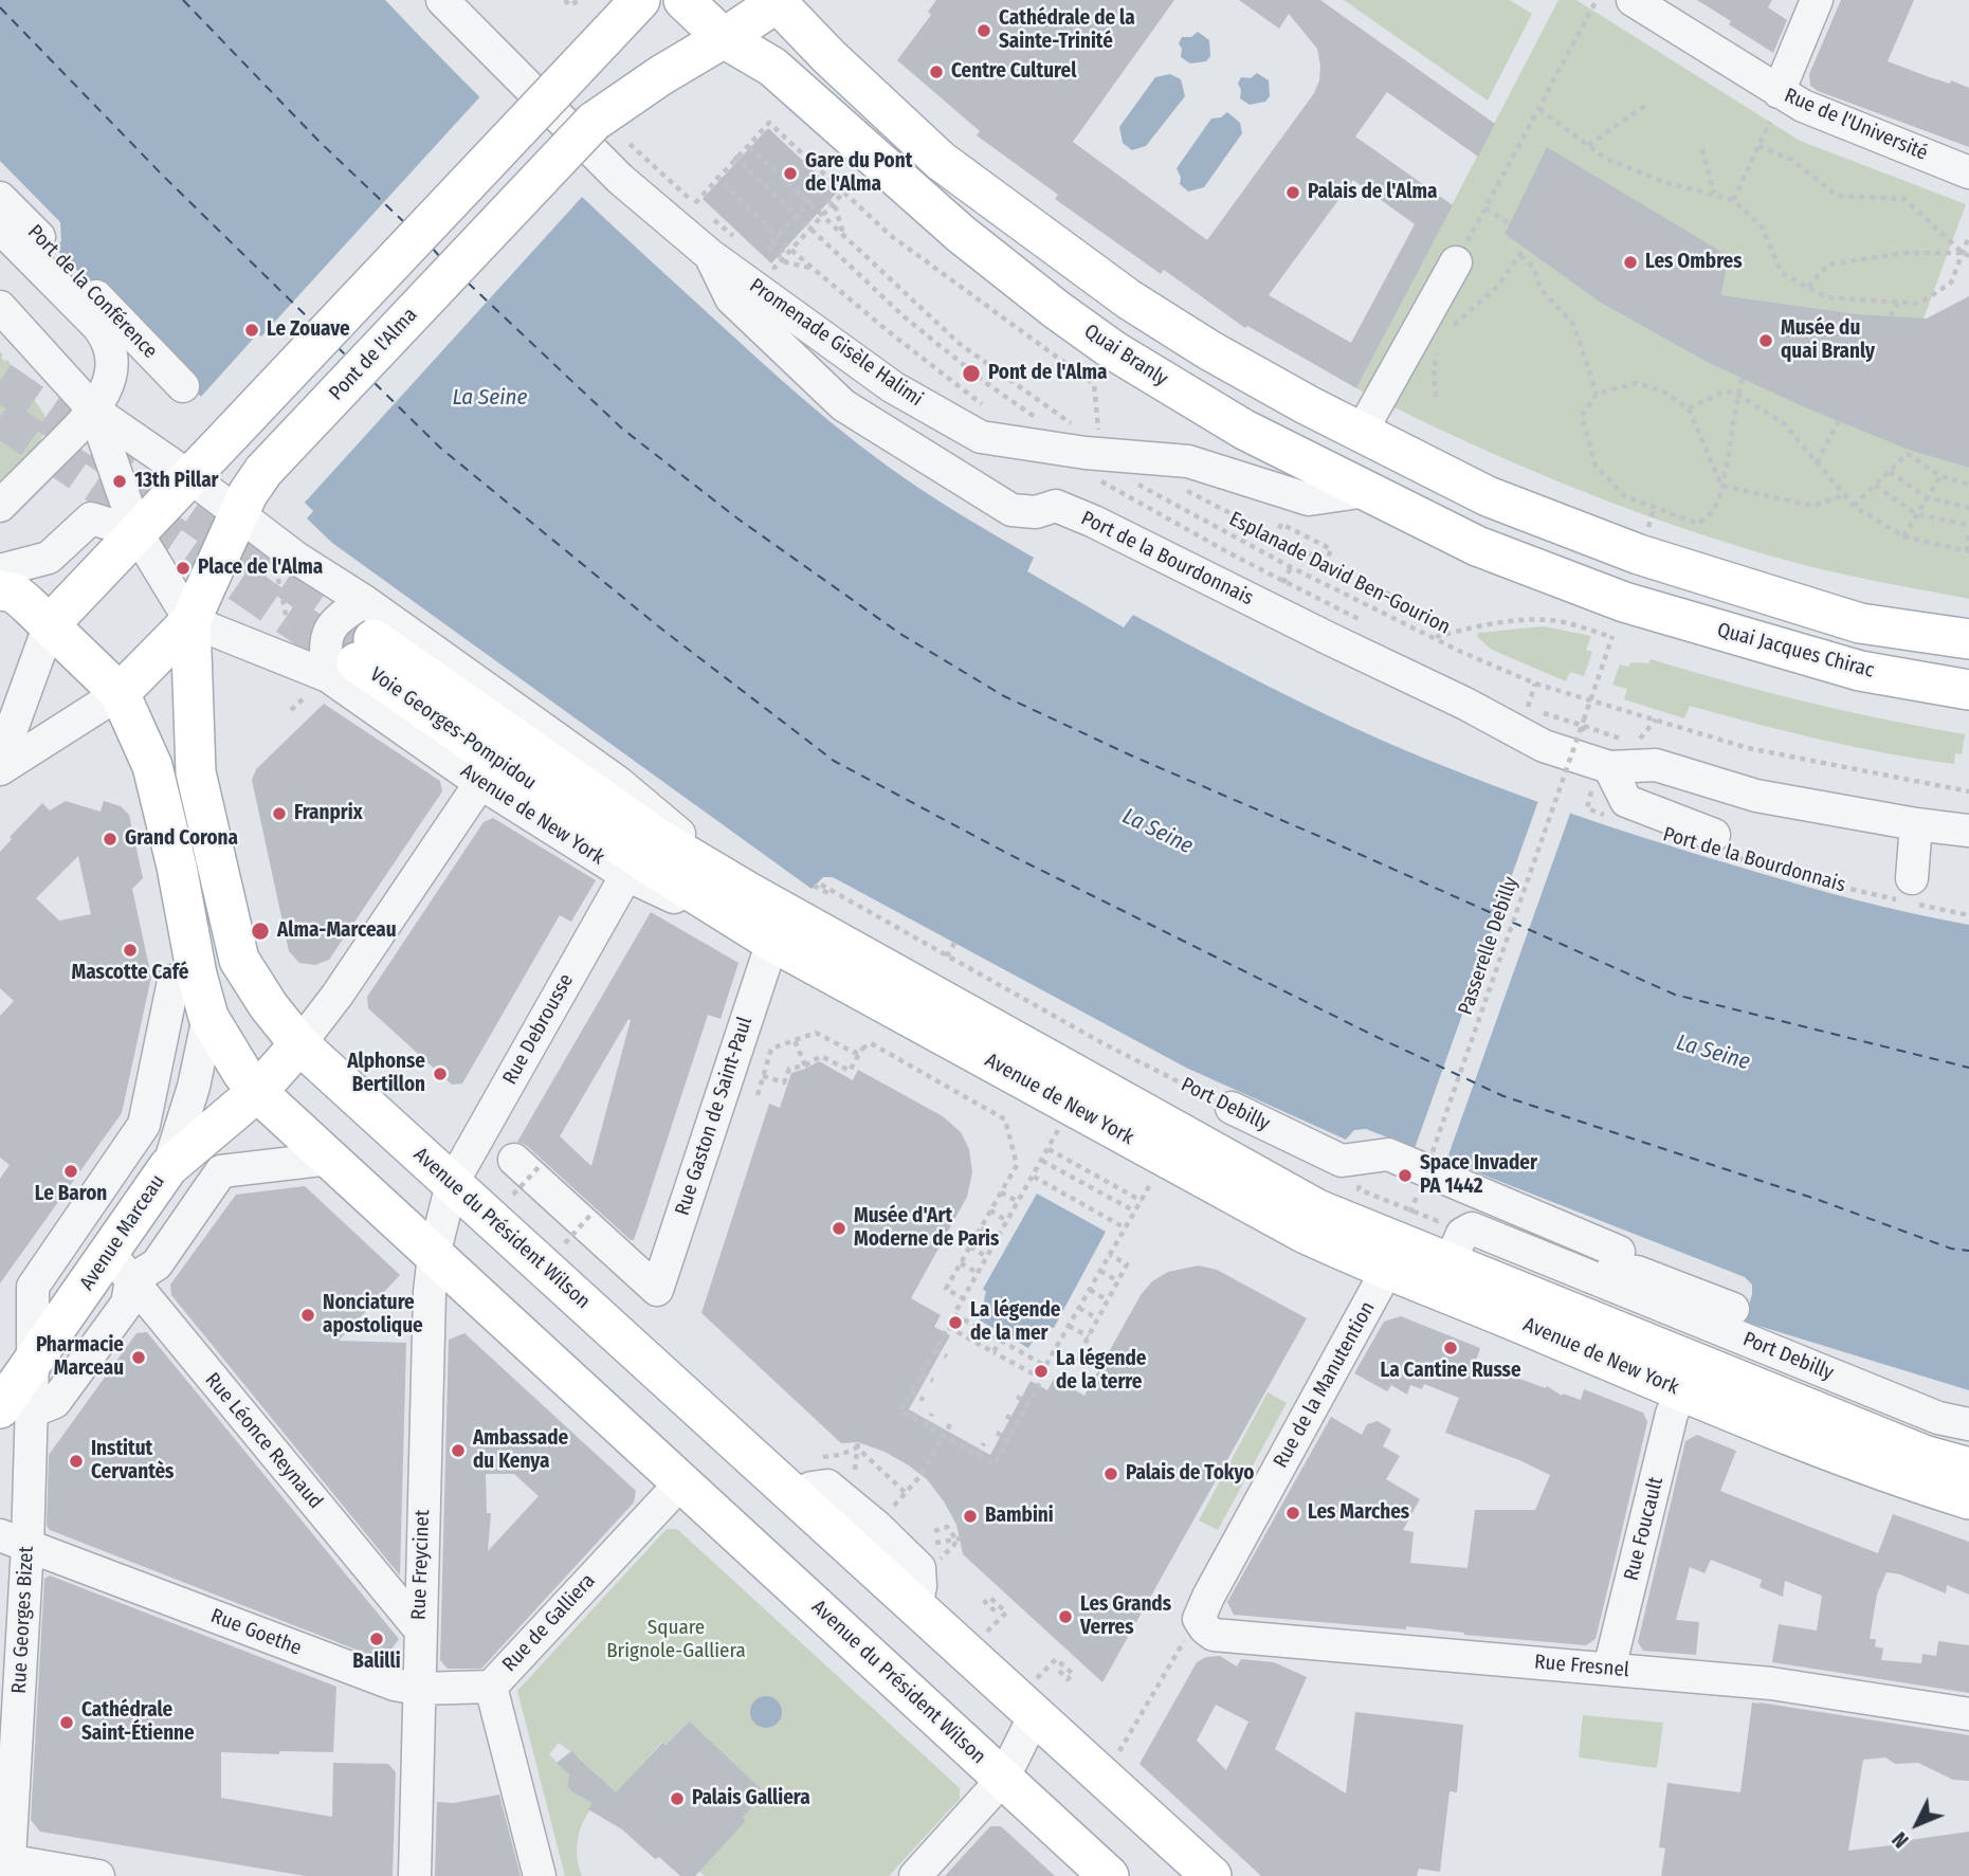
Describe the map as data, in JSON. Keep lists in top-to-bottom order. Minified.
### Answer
{"streets":{"main road":["Pont de l'Alma","Quai Branly","Quai Jacques Chirac","Voie Georges-Pompidou","Avenue de New York","Avenue du Président Wilson","Avenue Marceau"],"street":["Rue de l'Université","Port de la Conférence","Promenade Gisèle Halimi","Port de la Bourdonnais","Rue Debrousse","Port Debilly","Rue Gaston de Saint-Paul","Rue de la Manutention","Rue Léonce Reynaud","Rue Foucault","Rue Freycinet","Rue Georges Bizet","Rue de Galliera","Rue Goethe","Rue Fresnel"],"path":["Esplanade David Ben-Gourion","Passerelle Debilly"]},"crossings":[["Promenade Gisèle Halimi","Quai Branly"],["Promenade Gisèle Halimi","Port de la Bourdonnais"],["Pont de l'Alma","Quai Branly"],["Pont de l'Alma","Avenue de New York"],["Quai Branly","Quai Jacques Chirac"],["Esplanade David Ben-Gourion","Passerelle Debilly"],["Voie Georges-Pompidou","Avenue de New York"],["Voie Georges-Pompidou","Rue Gaston de Saint-Paul"],["Avenue de New York","Rue Debrousse"],["Avenue de New York","Port Debilly"],["Avenue de New York","Rue Gaston de Saint-Paul"],["Avenue de New York","Avenue du Président Wilson"],["Avenue de New York","Rue de la Manutention"],["Avenue de New York","Rue Foucault"],["Rue Debrousse","Avenue du Président Wilson"],["Rue Debrousse","Rue Freycinet"],["Avenue du Président Wilson","Avenue Marceau"],["Avenue du Président Wilson","Rue Freycinet"],["Avenue du Président Wilson","Rue de Galliera"],["Avenue Marceau","Rue Léonce Reynaud"],["Avenue Marceau","Rue Georges Bizet"],["Rue de la Manutention","Rue Fresnel"],["Rue Léonce Reynaud","Rue Freycinet"],["Rue Foucault","Rue Fresnel"],["Rue Freycinet","Rue Goethe"],["Rue Georges Bizet","Rue Goethe"],["Rue de Galliera","Rue Goethe"]],"water":["La Seine"],"parks":["Square Brignole-Galliera"],"places":["Cathédrale de la Sainte-Trinité","Centre Culturel","Gare du Pont de l'Alma","Palais de l'Alma","Les Ombres","Le Zouave","Musée du quai Branly","Pont de l'Alma","13th Pillar","Place de l'Alma","Franprix","Grand Corona","Alma-Marceau","Mascotte Café","Alphonse Bertillon","Le Baron","Space Invader PA 1442","Musée d'Art Moderne de Paris","Nonciature apostolique","La légende de la mer","La Cantine Russe","Pharmacie Marceau","La légende de la terre","Ambassade du Kenya","Institut Cervantès","Palais de Tokyo","Les Marches","Bambini","Les Grands Verres","Balilli","Cathédrale Saint-Étienne","Palais Galliera"],"north":"bottom left"}
